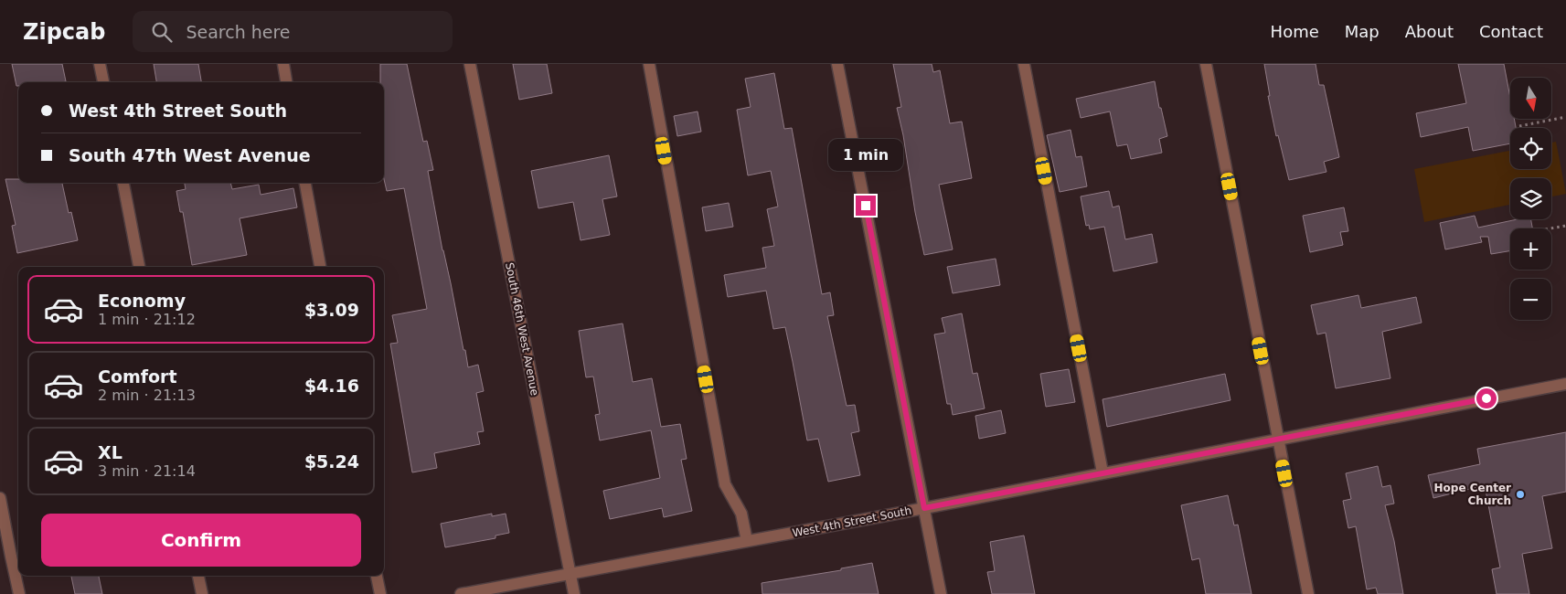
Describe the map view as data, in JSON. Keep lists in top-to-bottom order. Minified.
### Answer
{"streets":{"street":["South 46th West Avenue","West 4th Street South"]},"crossings":[["South 46th West Avenue","West 4th Street South"]],"places":["Hope Center Church"],"north":"bottom","page":{"header":"Zipcab","search":"Search here","nav":["Home","Map","About","Contact"],"map_buttons":["+","−"],"banner":["West 4th Street South","South 47th West Avenue"],"bubble":"1 min","list":[{"name":"Economy","note":"1 min · 21:12","value":"$3.09"},{"name":"Comfort","note":"2 min · 21:13","value":"$4.16"},{"name":"XL","note":"3 min · 21:14","value":"$5.24"}],"buttons":"Confirm"}}
